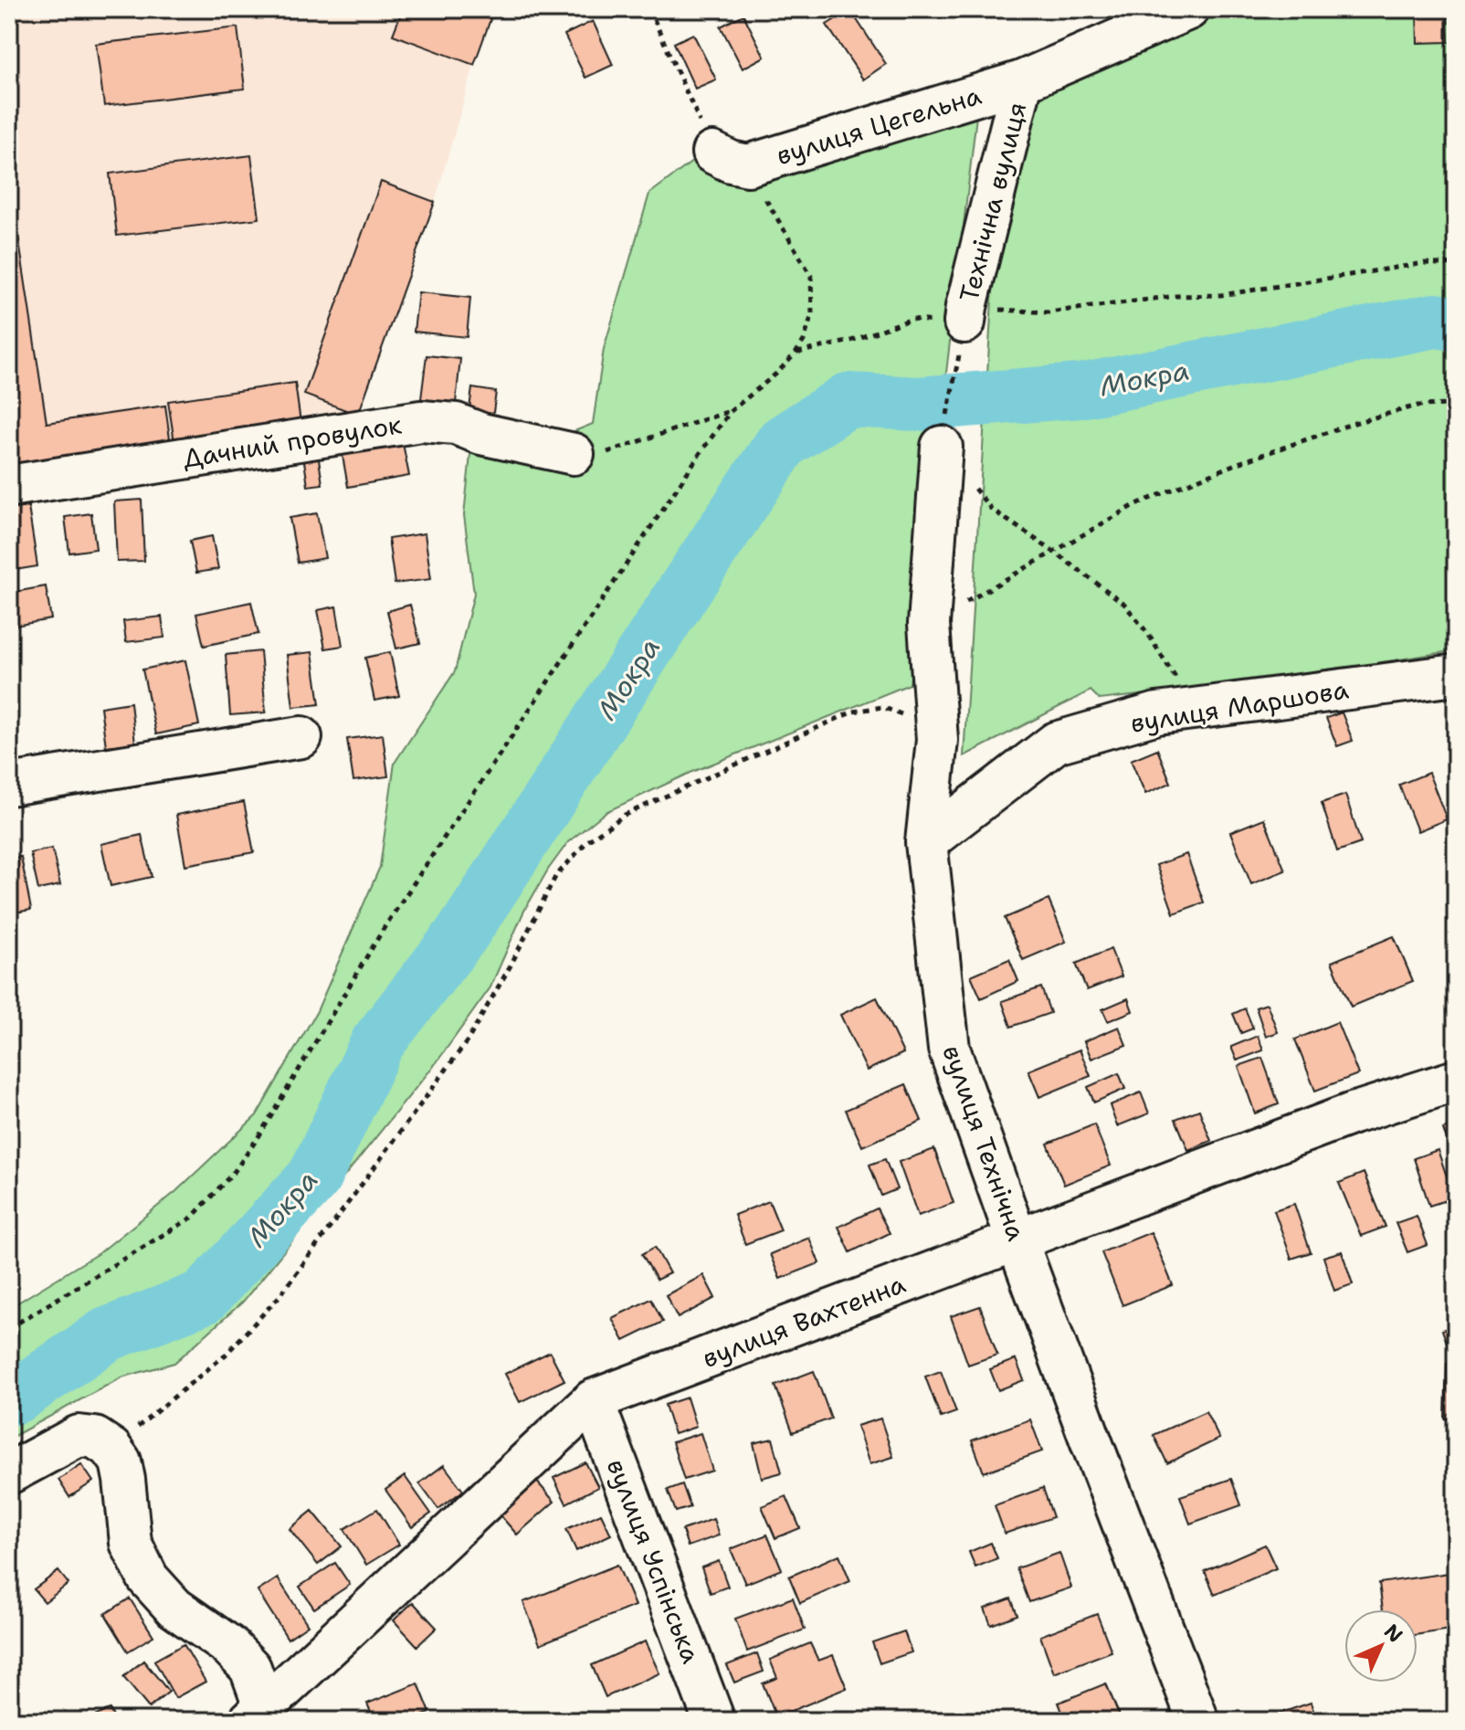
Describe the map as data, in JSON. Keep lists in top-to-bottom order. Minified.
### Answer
{"streets":{"street":["вулиця Цегельна","Технічна вулиця","Дачний провулок","вулиця Маршова","вулиця Технічна","вулиця Вахтенна","вулиця Успінська"]},"crossings":[["вулиця Цегельна","Технічна вулиця"],["вулиця Маршова","вулиця Технічна"],["вулиця Технічна","вулиця Вахтенна"],["вулиця Вахтенна","вулиця Успінська"]],"water":["Мокра"],"north":"top right"}
